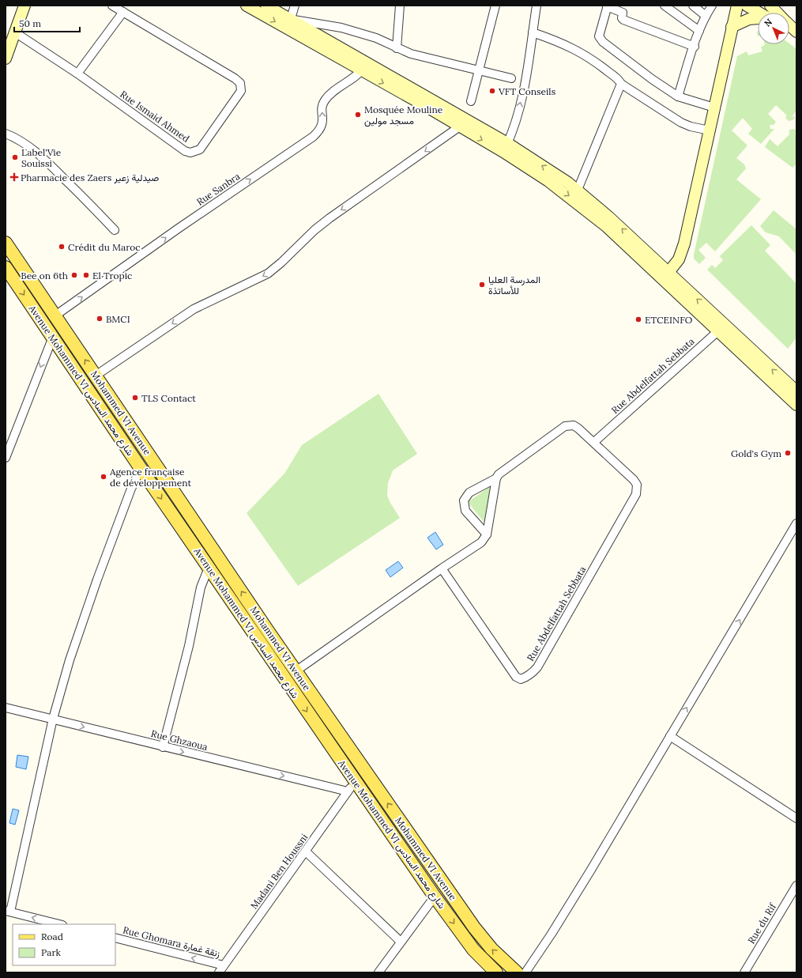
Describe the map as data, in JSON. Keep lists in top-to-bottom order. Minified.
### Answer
{"streets":{"main road":["Avenue Mohammed VI شارع محمد السادس","Mohammed VI Avenue"],"street":["Rue Ismaid Ahmed","Rue Sanbra","Rue Abdelfattah Sebbata","Rue Ghzaoua","Madani Ben Houssni","Rue du Rif","Rue Ghomara زنقة غمارة"]},"crossings":[["Rue Sanbra","Avenue Mohammed VI شارع محمد السادس"],["Rue Sanbra","Mohammed VI Avenue"],["Avenue Mohammed VI شارع محمد السادس","Mohammed VI Avenue"],["Avenue Mohammed VI شارع محمد السادس","Rue Ghzaoua"],["Avenue Mohammed VI شارع محمد السادس","Madani Ben Houssni"],["Rue Ghzaoua","Madani Ben Houssni"],["Madani Ben Houssni","Rue Ghomara زنقة غمارة"]],"one_way":["Rue Sanbra","Avenue Mohammed VI شارع محمد السادس","Mohammed VI Avenue","Rue Ghzaoua","Rue Ghomara زنقة غمارة"],"places":{"other":["VFT Conseils","Mosquée Mouline مسجد مولين","Label'Vie Souissi","Crédit du Maroc","Bee on 6th","El Tropic","المدرسة العليا للأساتذة","BMCI","ETCEINFO","TLS Contact","Gold's Gym","Agence française de développement"],"health":["Pharmacie des Zaers صيدلية زعير"]},"legend":["Road","Park"],"scale_bar":"50 m","north":"top left"}
